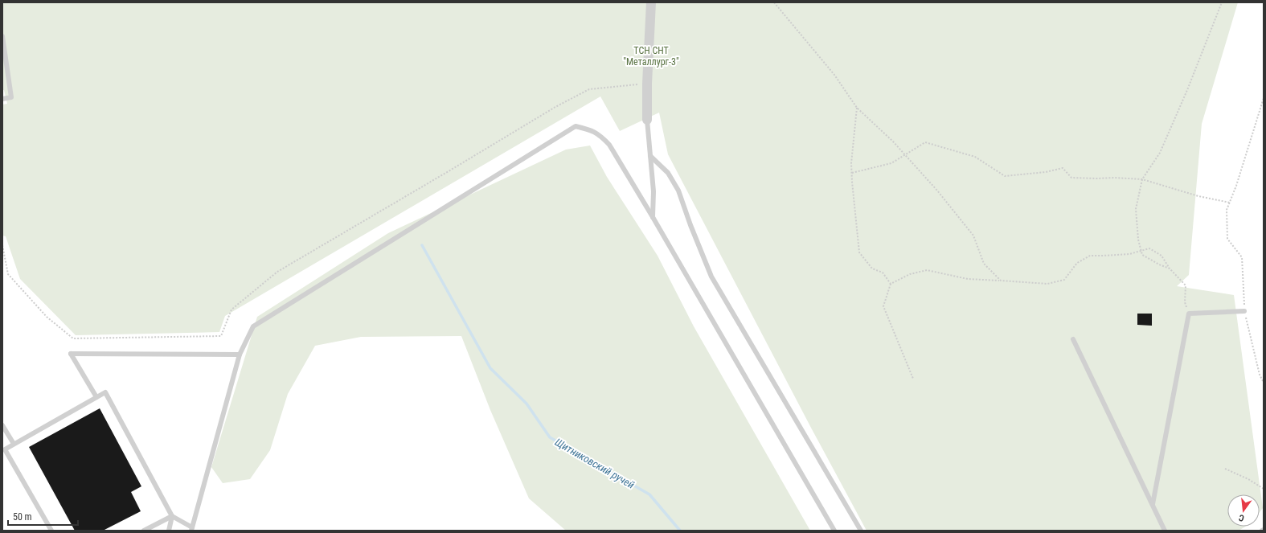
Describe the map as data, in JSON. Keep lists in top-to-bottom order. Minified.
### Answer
{"water":["Щитниковский ручей"],"parks":["ТСН СНТ \"Металлург-3\""],"scale_bar":"50 m","north":"bottom"}
